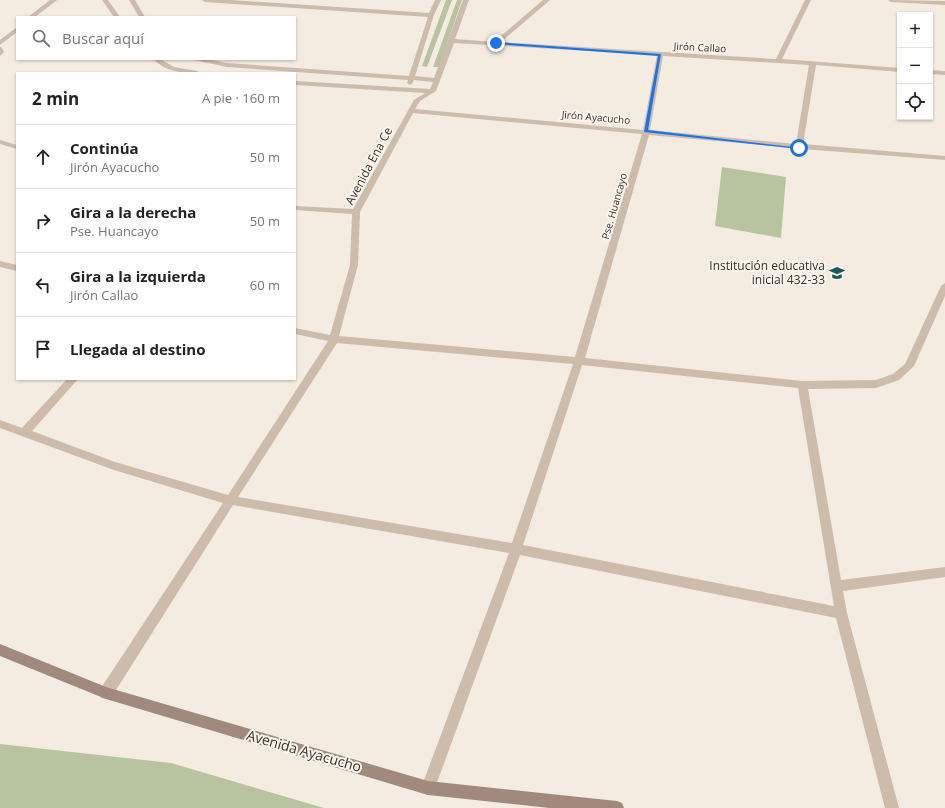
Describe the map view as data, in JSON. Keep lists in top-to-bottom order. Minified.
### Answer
{"streets":{"street":["Jirón Callao","Jirón Ayacucho","Avenida Ena Ce","Pse. Huancayo","Avenida Ayacucho"]},"crossings":[["Jirón Callao","Pse. Huancayo"],["Jirón Ayacucho","Avenida Ena Ce"],["Jirón Ayacucho","Pse. Huancayo"],["Avenida Ena Ce","Avenida Ayacucho"],["Pse. Huancayo","Avenida Ayacucho"]],"places":{"school or university":["Institución educativa inicial 432-33"]},"page":{"map_buttons":["+","−"],"search":"Buscar aquí","heading":["2 min","A pie · 160 m"],"list":[["Continúa","Jirón Ayacucho","50 m"],["Gira a la derecha","Pse. Huancayo","50 m"],["Gira a la izquierda","Jirón Callao","60 m"],"Llegada al destino"]}}
